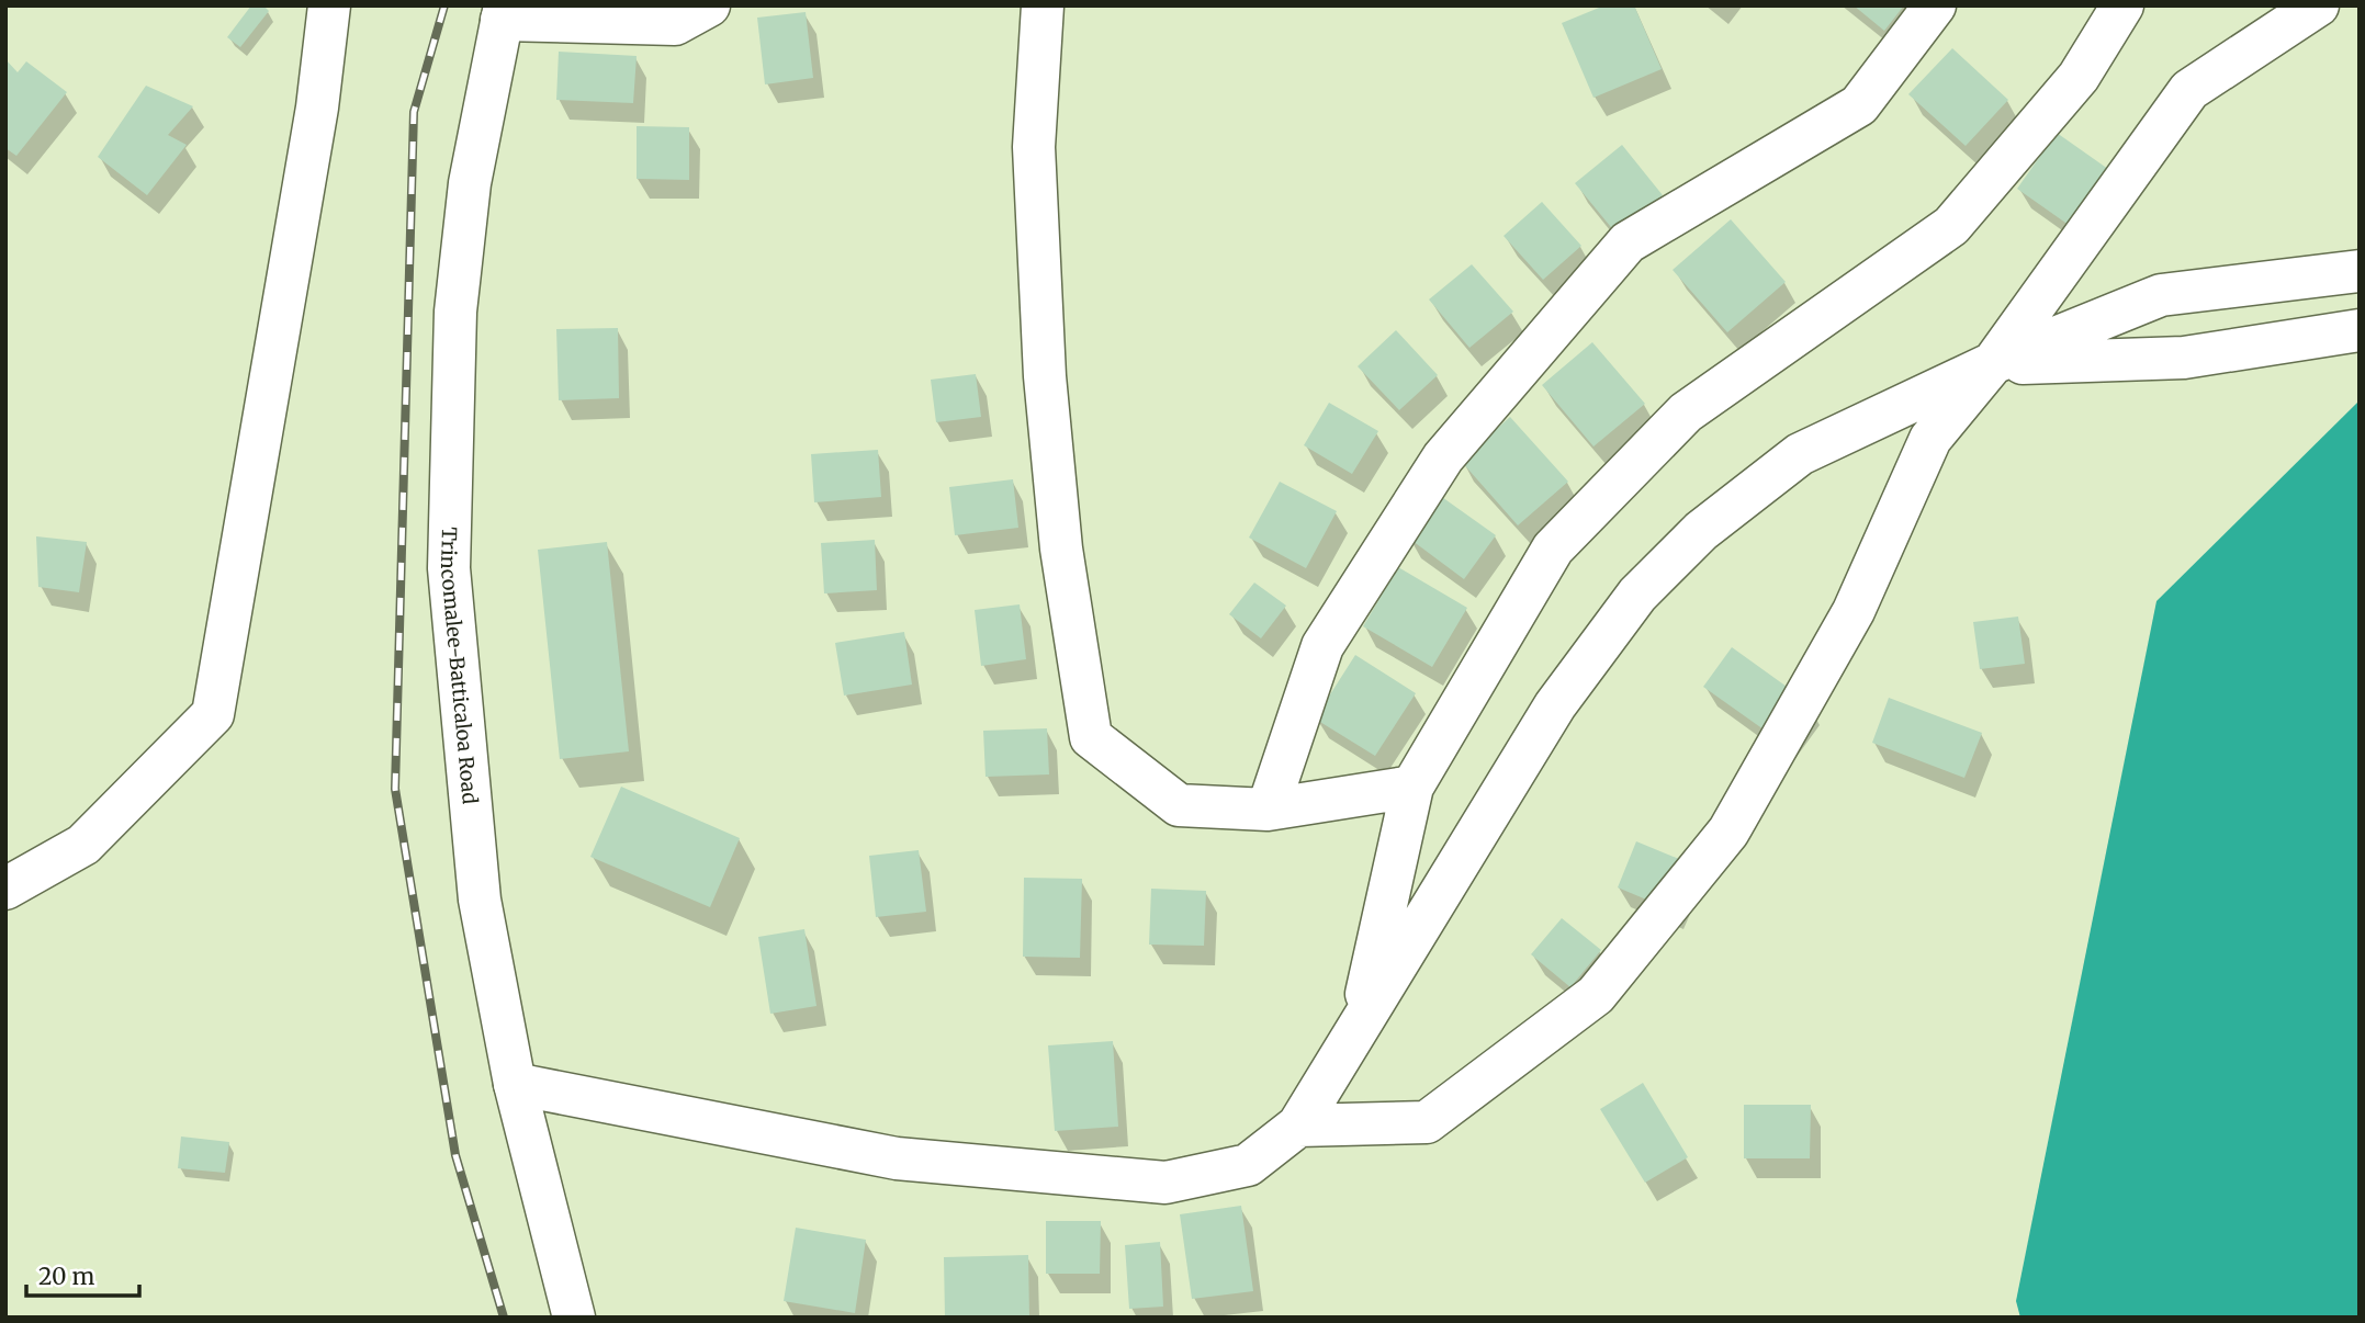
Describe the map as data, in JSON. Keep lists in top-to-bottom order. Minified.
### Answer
{"streets":{"main road":["Trincomalee-Batticaloa Road"]},"scale_bar":"20 m"}
